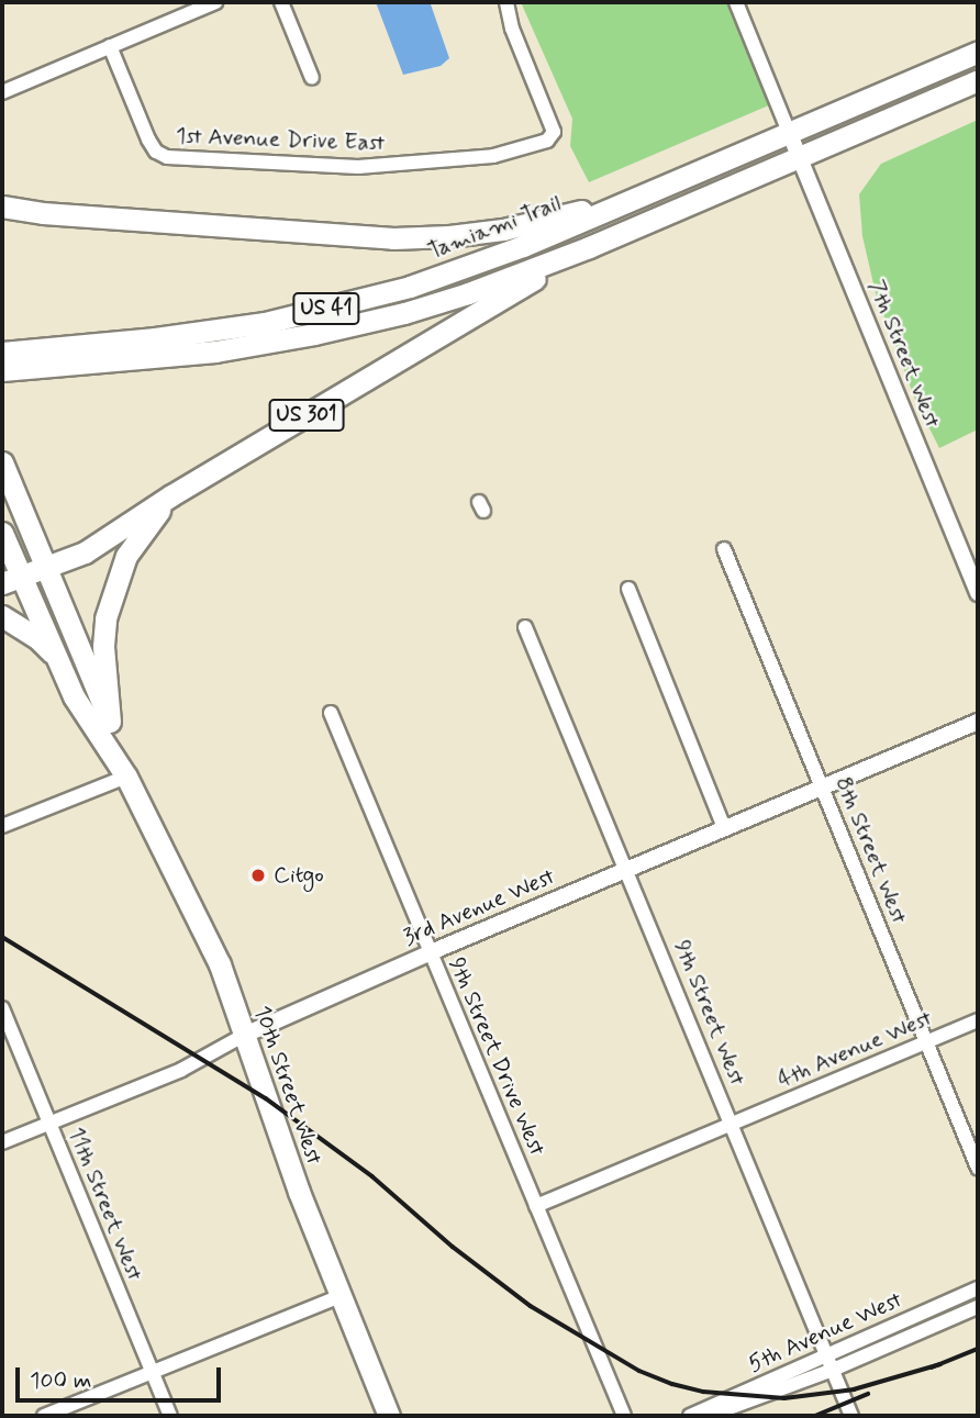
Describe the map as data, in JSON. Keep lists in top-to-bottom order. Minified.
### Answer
{"streets":{"main road":["Tamiami Trail","US 41","US 301","10th Street West"],"street":["1st Avenue Drive East","7th Street West","8th Street West","3rd Avenue West","9th Street West","4th Avenue West","9th Street Drive West","11th Street West","5th Avenue West"]},"crossings":[["Tamiami Trail","7th Street West"],["Tamiami Trail","US 301"],["US 301","10th Street West"],["8th Street West","3rd Avenue West"],["8th Street West","4th Avenue West"],["3rd Avenue West","9th Street West"],["3rd Avenue West","9th Street Drive West"],["3rd Avenue West","10th Street West"],["3rd Avenue West","11th Street West"],["9th Street West","4th Avenue West"],["9th Street West","5th Avenue West"],["4th Avenue West","9th Street Drive West"]],"places":["Citgo"],"scale_bar":"100 m"}
